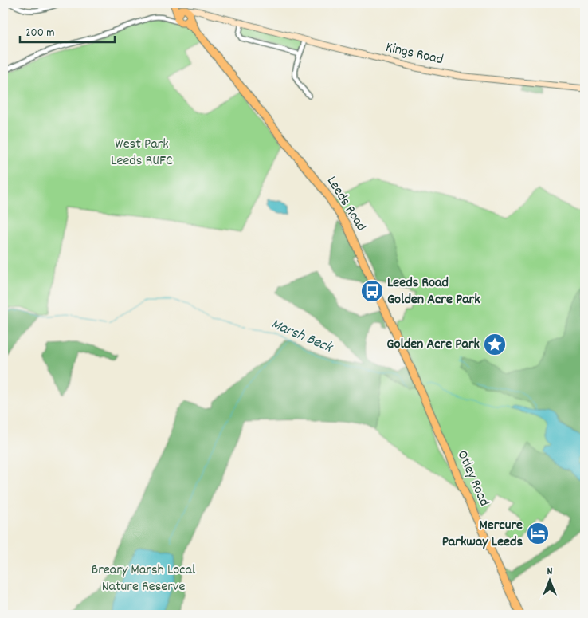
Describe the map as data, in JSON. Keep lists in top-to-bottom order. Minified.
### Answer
{"streets":{"highway":["Leeds Road","Otley Road"],"street":["Kings Road"]},"crossings":[["Leeds Road","Otley Road"]],"water":["Marsh Beck"],"parks":["West Park Leeds RUFC","Breary Marsh Local Nature Reserve"],"places":{"bus stop":["Leeds Road Golden Acre Park"],"place":["Golden Acre Park"],"hotel":["Mercure Parkway Leeds"]},"scale_bar":"200 m","north":"top"}
